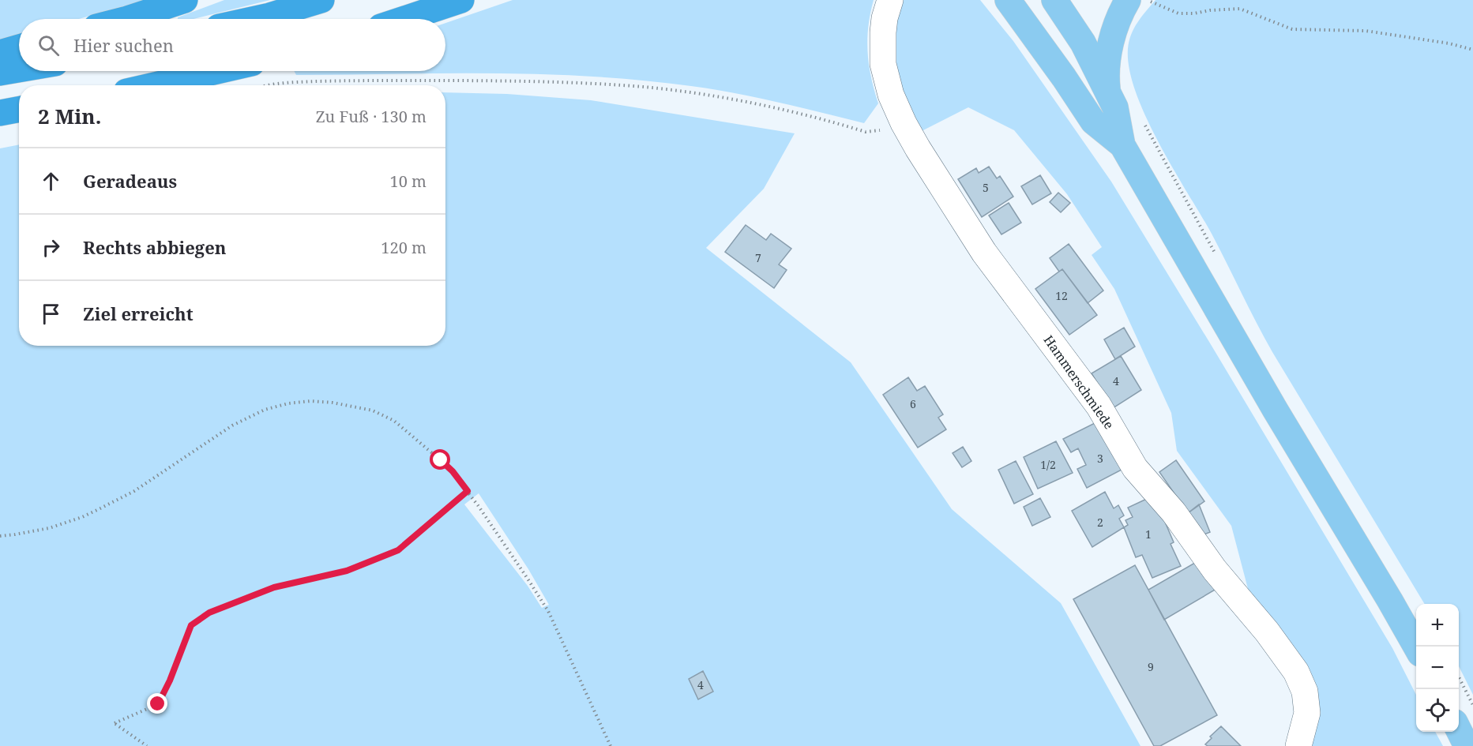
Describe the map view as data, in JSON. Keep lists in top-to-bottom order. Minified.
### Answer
{"streets":{"street":["Hammerschmiede"]},"house_numbers":["5","7","12","4","6","3","1/2","2","1","9","4"],"page":{"search":"Hier suchen","heading":["2 Min.","Zu Fuß · 130 m"],"list":[["Geradeaus","10 m"],["Rechts abbiegen","120 m"],"Ziel erreicht"],"map_buttons":["+","−"]}}
